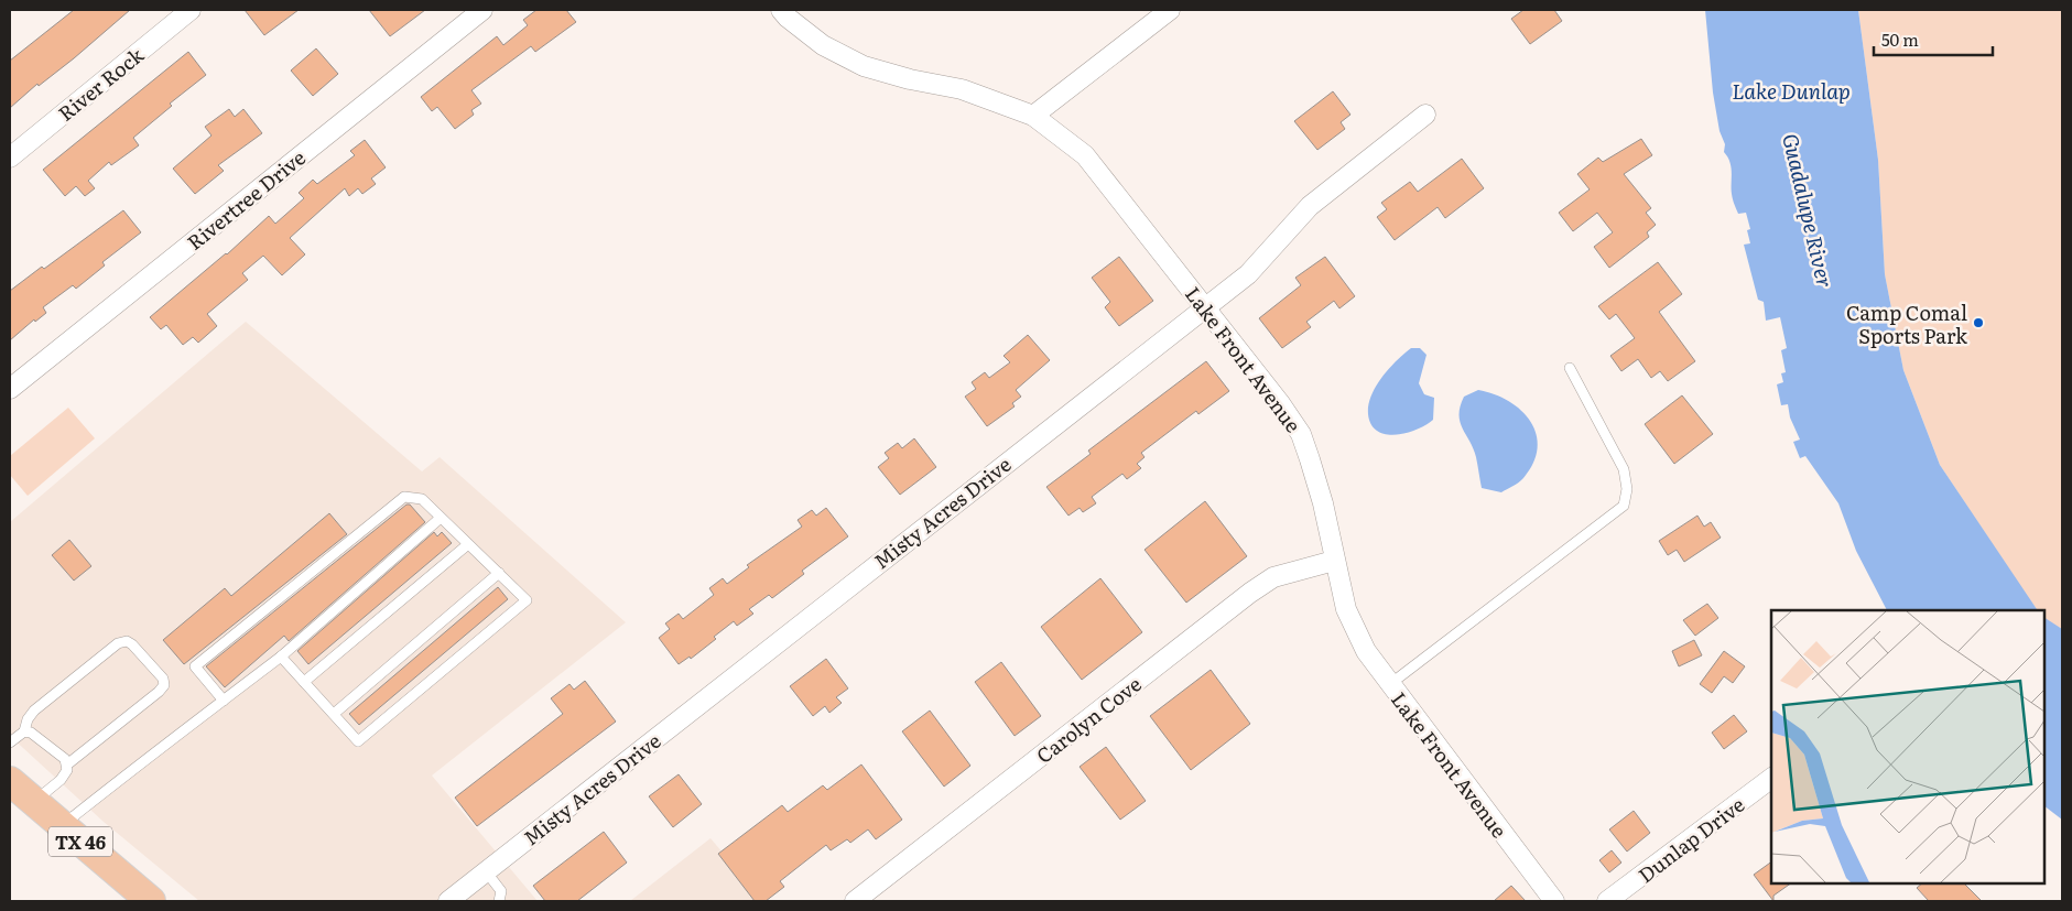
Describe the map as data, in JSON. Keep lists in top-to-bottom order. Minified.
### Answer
{"streets":{"main road":["TX 46"],"street":["River Rock","Rivertree Drive","Lake Front Avenue","Misty Acres Drive","Carolyn Cove","Dunlap Drive"]},"crossings":[["Lake Front Avenue","Misty Acres Drive"],["Lake Front Avenue","Carolyn Cove"]],"water":["Lake Dunlap","Guadalupe River"],"places":["Camp Comal Sports Park"],"scale_bar":"50 m"}
